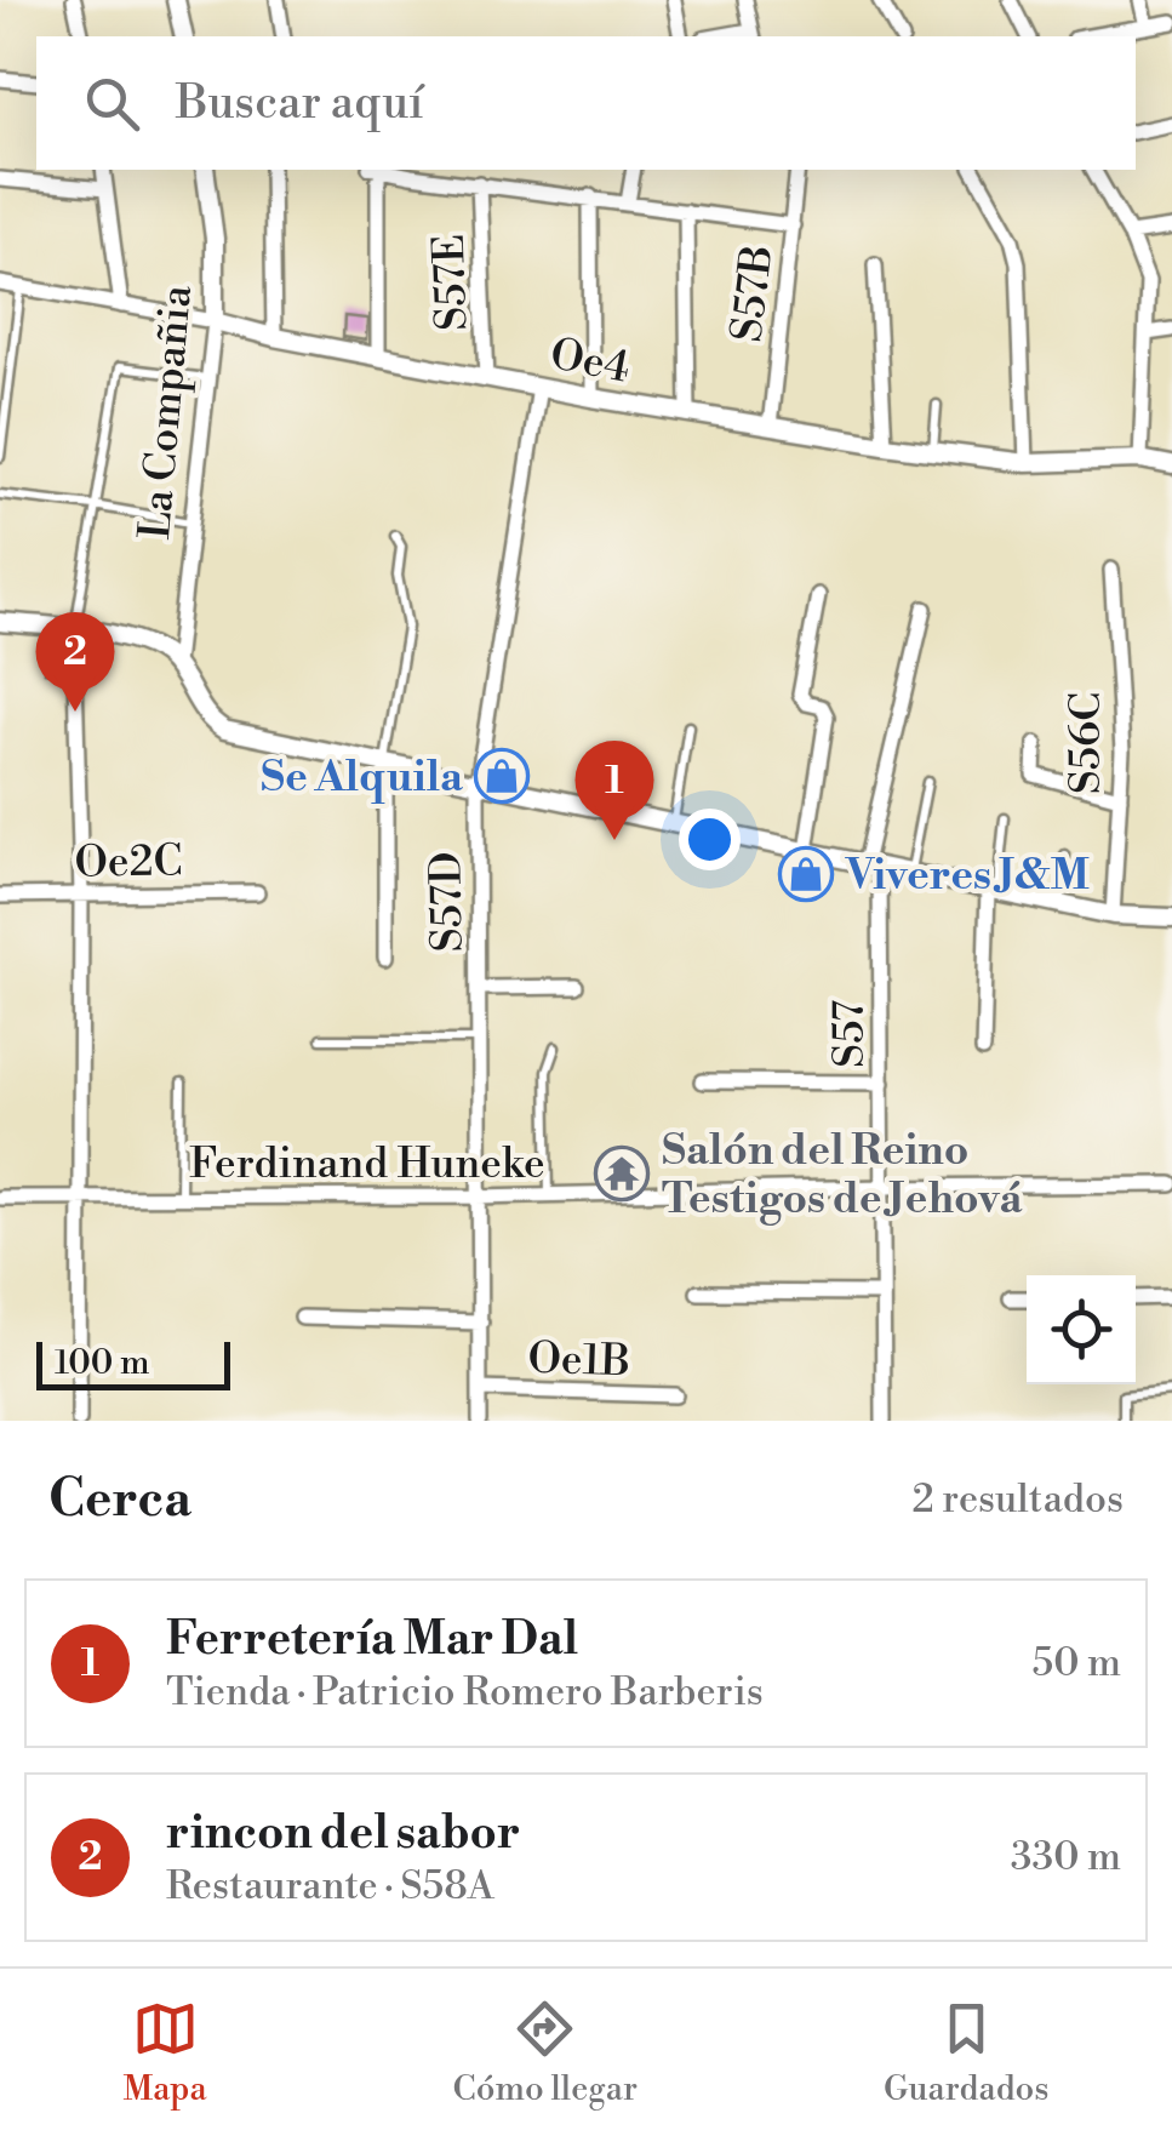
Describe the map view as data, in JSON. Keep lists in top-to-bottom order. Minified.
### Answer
{"streets":{"street":["S57E","S57B","Oe4","La Compañia","S56C","Oe2C","S57D","S57","Ferdinand Huneke","Oe1B"]},"crossings":[["S57E","Oe4"],["S57B","Oe4"],["Oe4","La Compañia"],["Oe4","S57D"],["S57D","Ferdinand Huneke"],["S57D","Oe1B"],["S57","Ferdinand Huneke"]],"places":{"shop":["Se Alquila","Viveres J&M"],"temple":["Salón del Reino Testigos de Jehová"]},"scale_bar":"100 m","page":{"search":"Buscar aquí","pins":["2","1"],"scale":"100 m","heading":["Cerca","2 resultados"],"list":[{"mark":"1","name":"Ferretería Mar Dal","note":"Tienda · Patricio Romero Barberis","value":"50 m"},{"mark":"2","name":"rincon del sabor","note":"Restaurante · S58A","value":"330 m"}],"nav":["Mapa","Cómo llegar","Guardados"]}}
